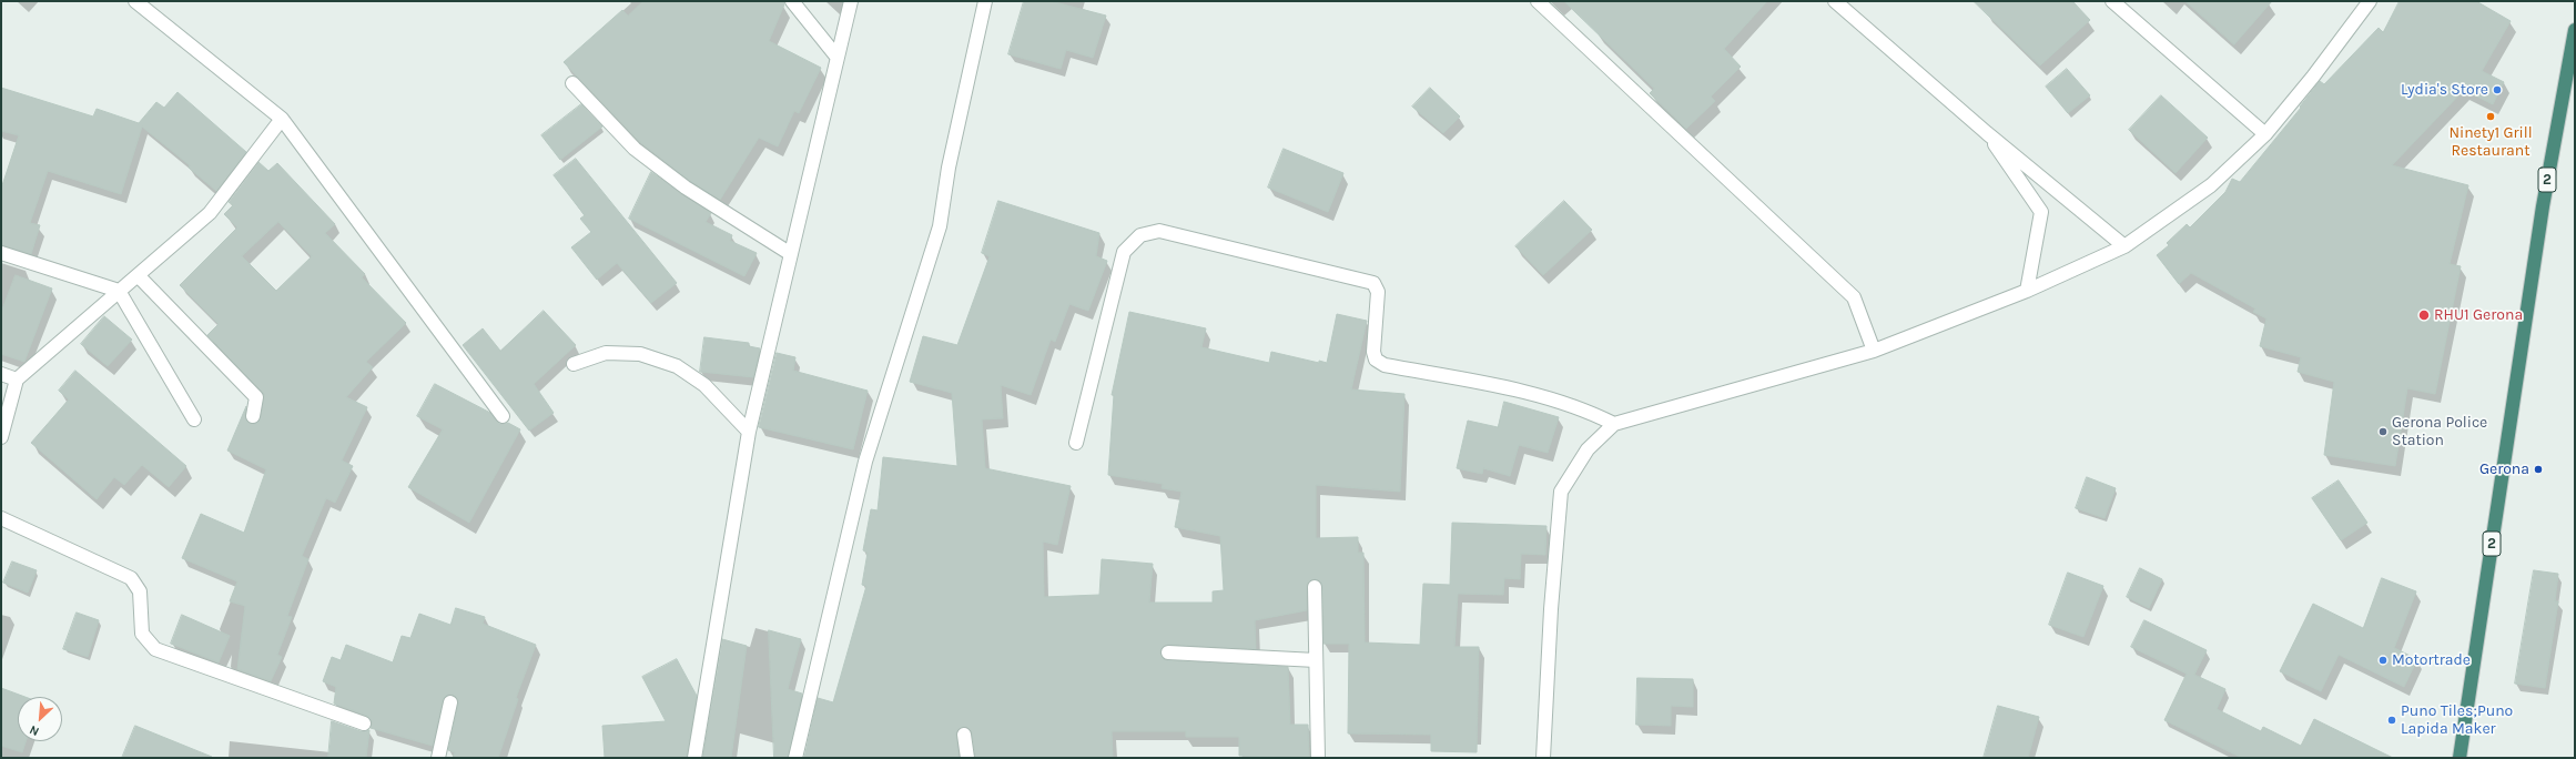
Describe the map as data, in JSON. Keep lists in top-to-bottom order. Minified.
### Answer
{"streets":{"highway":["2"]},"places":["Lydia's Store","Ninety1 Grill Restaurant","RHU1 Gerona","Gerona Police Station","Gerona","Motortrade","Puno Tiles;Puno Lapida Maker"],"north":"bottom left"}
